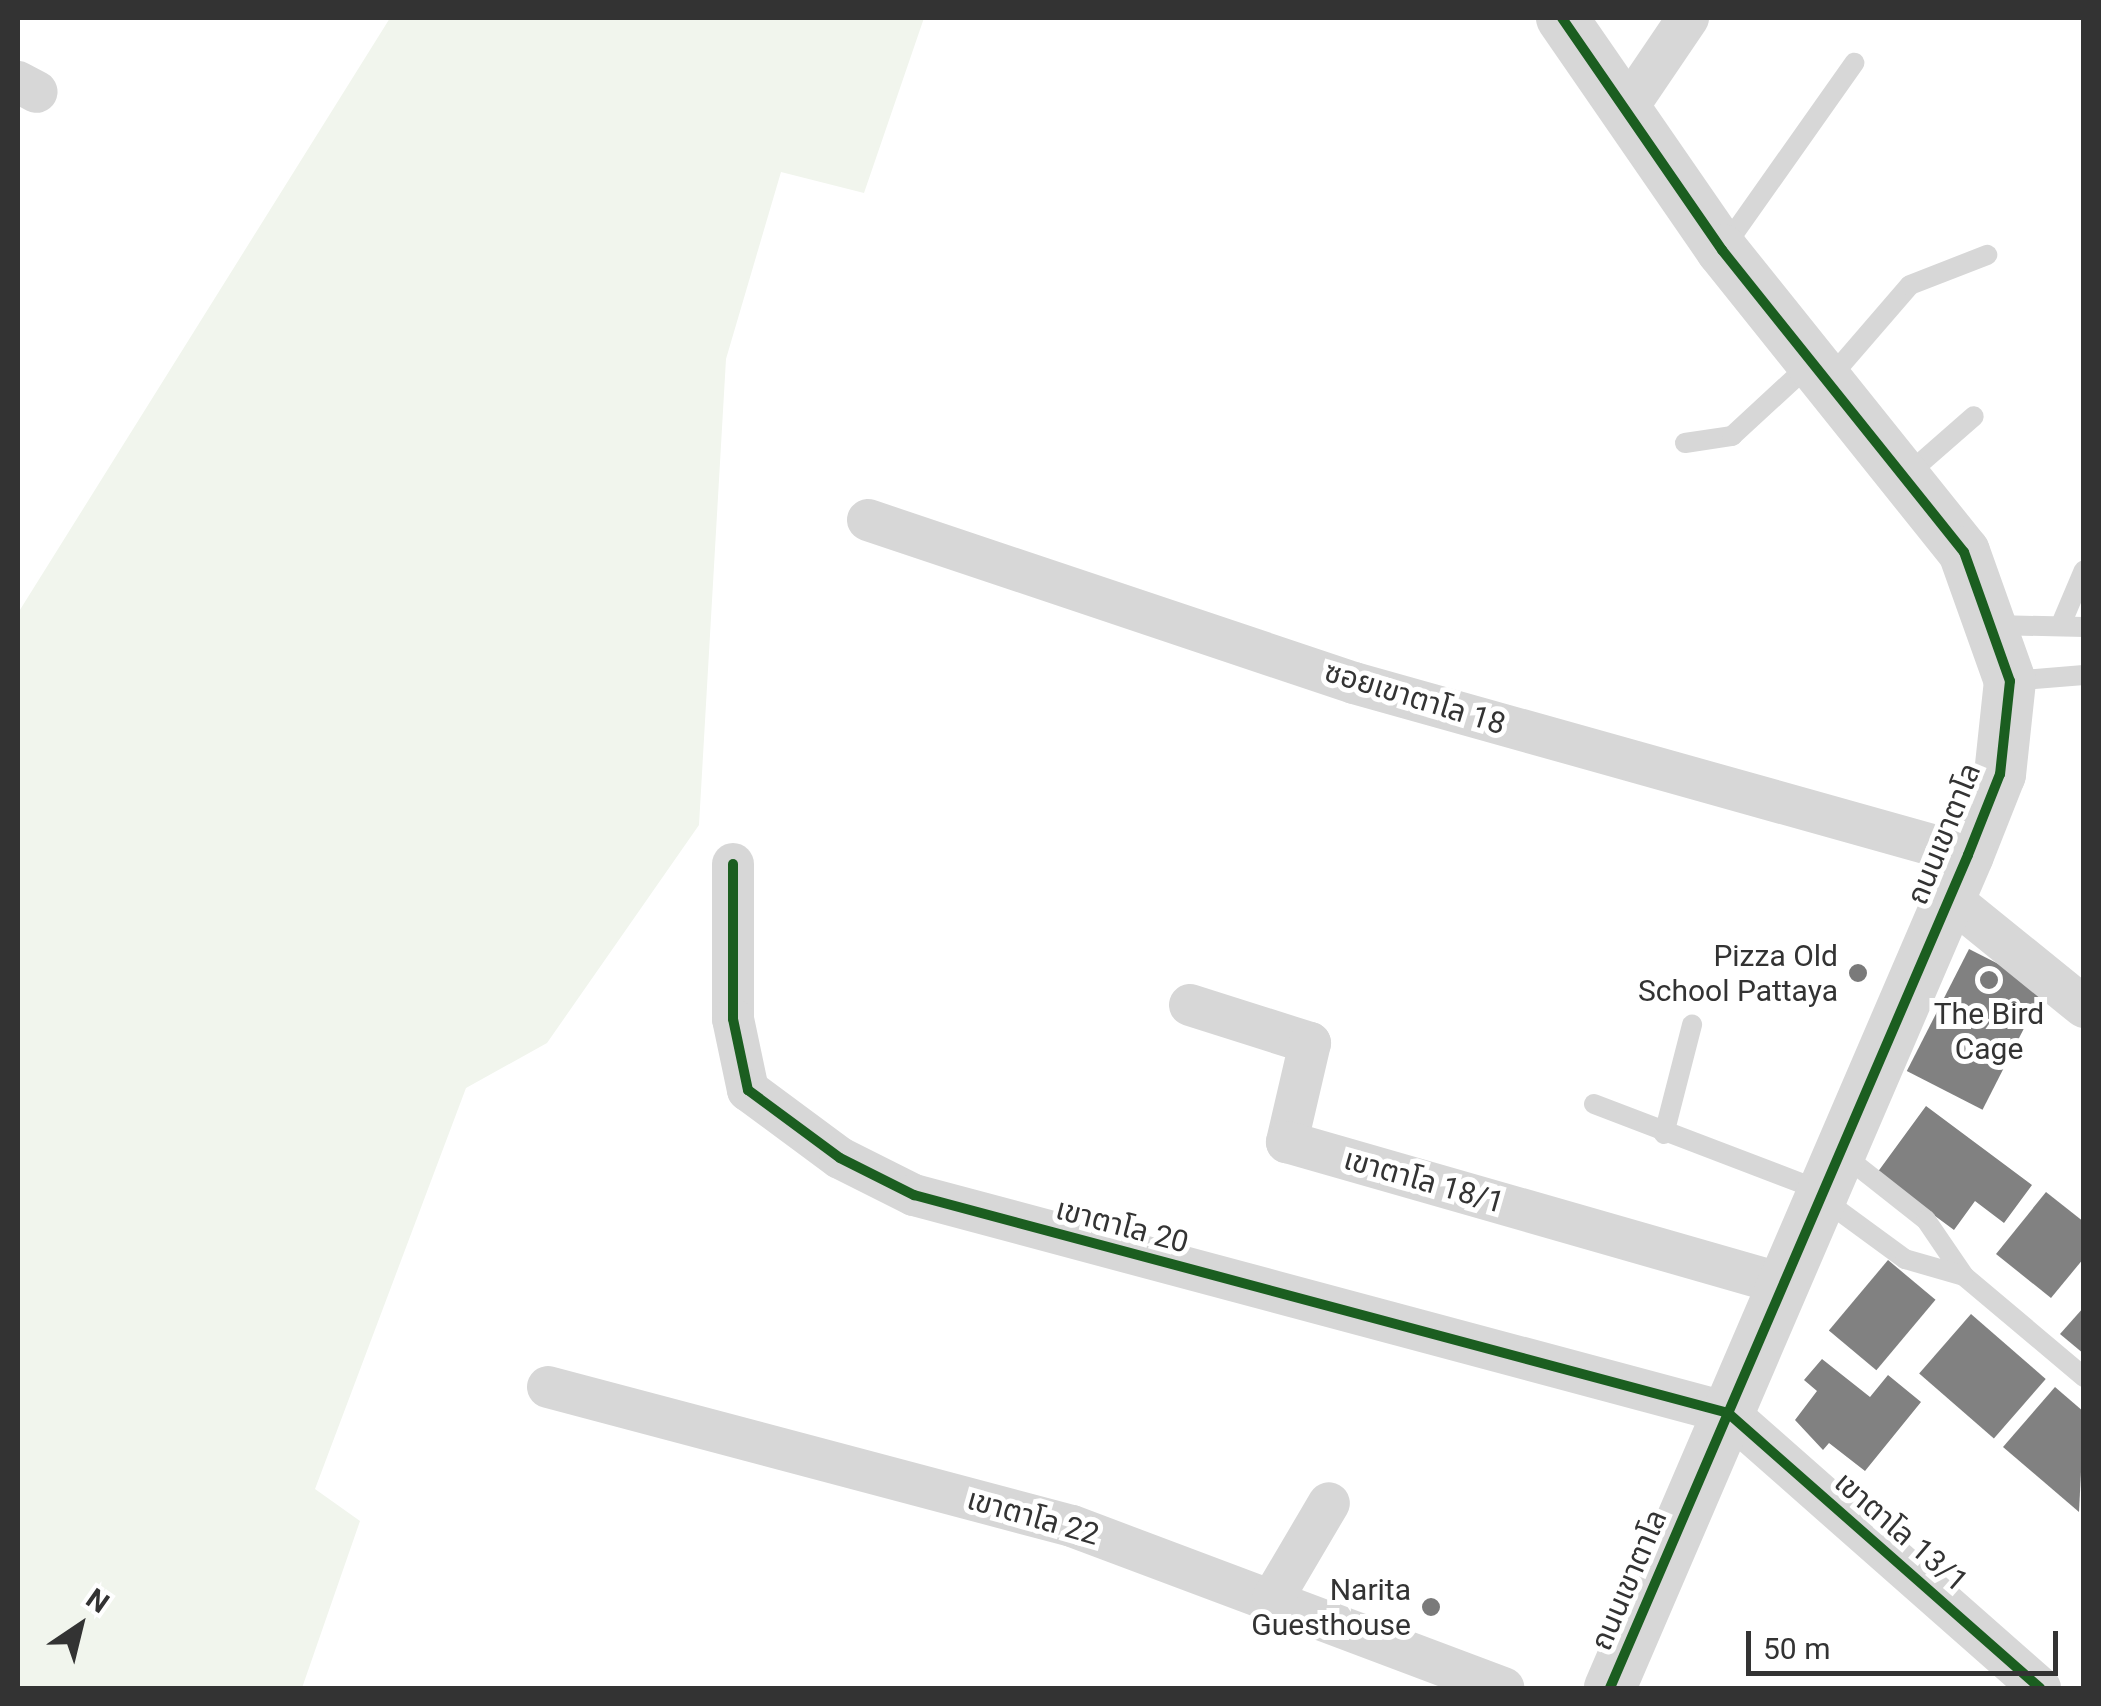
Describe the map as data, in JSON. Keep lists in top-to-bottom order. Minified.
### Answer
{"streets":{"street":["ซอยเขาตาโล 18","ถนนเขาตาโล","เขาตาโล 18/1","เขาตาโล 20","เขาตาโล 22","เขาตาโล 13/1"]},"crossings":[["ซอยเขาตาโล 18","ถนนเขาตาโล"],["ถนนเขาตาโล","เขาตาโล 18/1"],["ถนนเขาตาโล","เขาตาโล 20"],["ถนนเขาตาโล","เขาตาโล 13/1"],["เขาตาโล 20","เขาตาโล 13/1"]],"places":["Pizza Old School Pattaya","The Bird Cage","Narita Guesthouse"],"scale_bar":"50 m","north":"top right"}
